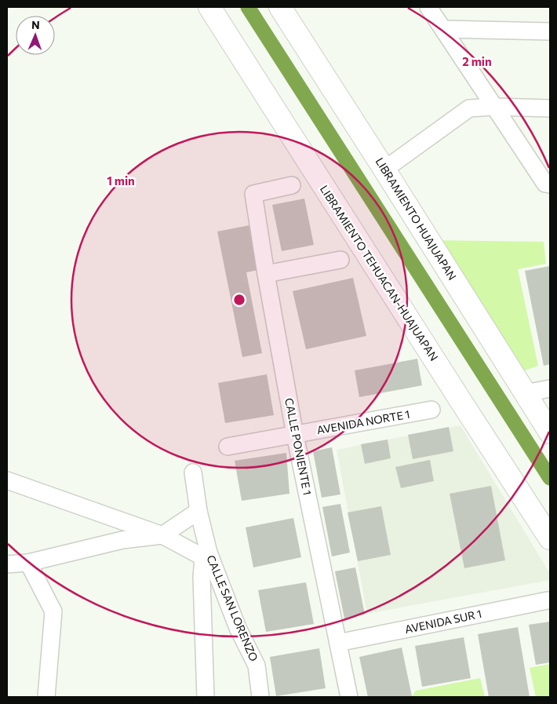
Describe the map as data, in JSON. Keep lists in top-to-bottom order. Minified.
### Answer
{"streets":{"main road":["LIBRAMIENTO HUAJUAPAN","LIBRAMIENTO TEHUACAN-HUAJUAPAN"],"street":["AVENIDA NORTE 1","CALLE PONIENTE 1","CALLE SAN LORENZO","AVENIDA SUR 1"]},"crossings":[["AVENIDA NORTE 1","CALLE PONIENTE 1"],["CALLE PONIENTE 1","AVENIDA SUR 1"]],"north":"top","rings":["2 min","1 min"]}
